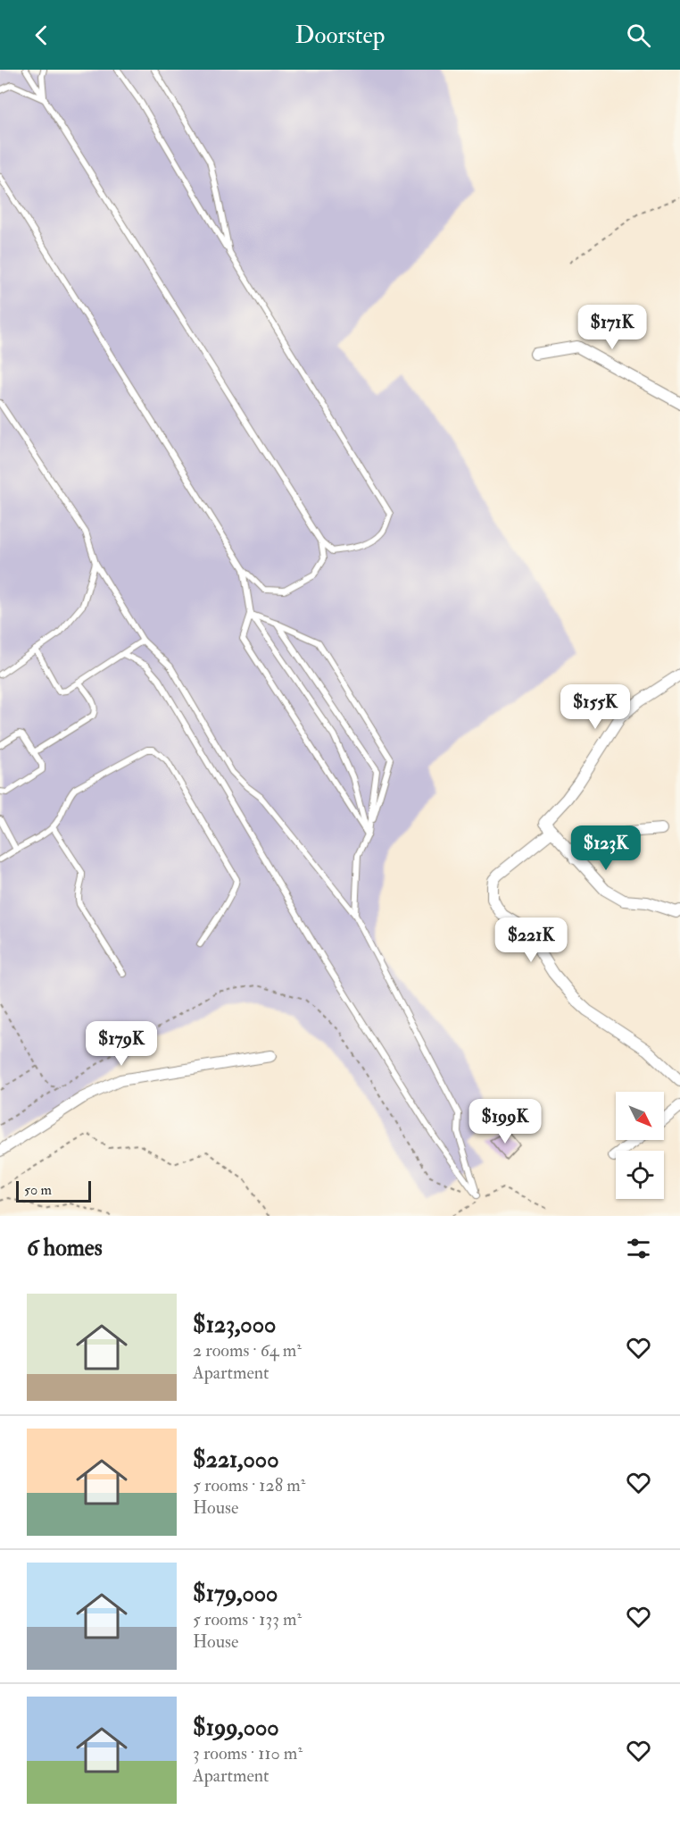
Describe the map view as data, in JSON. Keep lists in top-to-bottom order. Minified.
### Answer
{"scale_bar":"50 m","north":"bottom right","page":{"header":"Doorstep","price":["$171K","$155K","$123K","$221K","$179K","$199K"],"scale":"50 m","heading":"6 homes","list":[{"name":"$123,000","note":"2 rooms · 64 m² · Apartment"},{"name":"$221,000","note":"5 rooms · 128 m² · House"},{"name":"$179,000","note":"5 rooms · 133 m² · House"},{"name":"$199,000","note":"3 rooms · 110 m² · Apartment"}]}}
